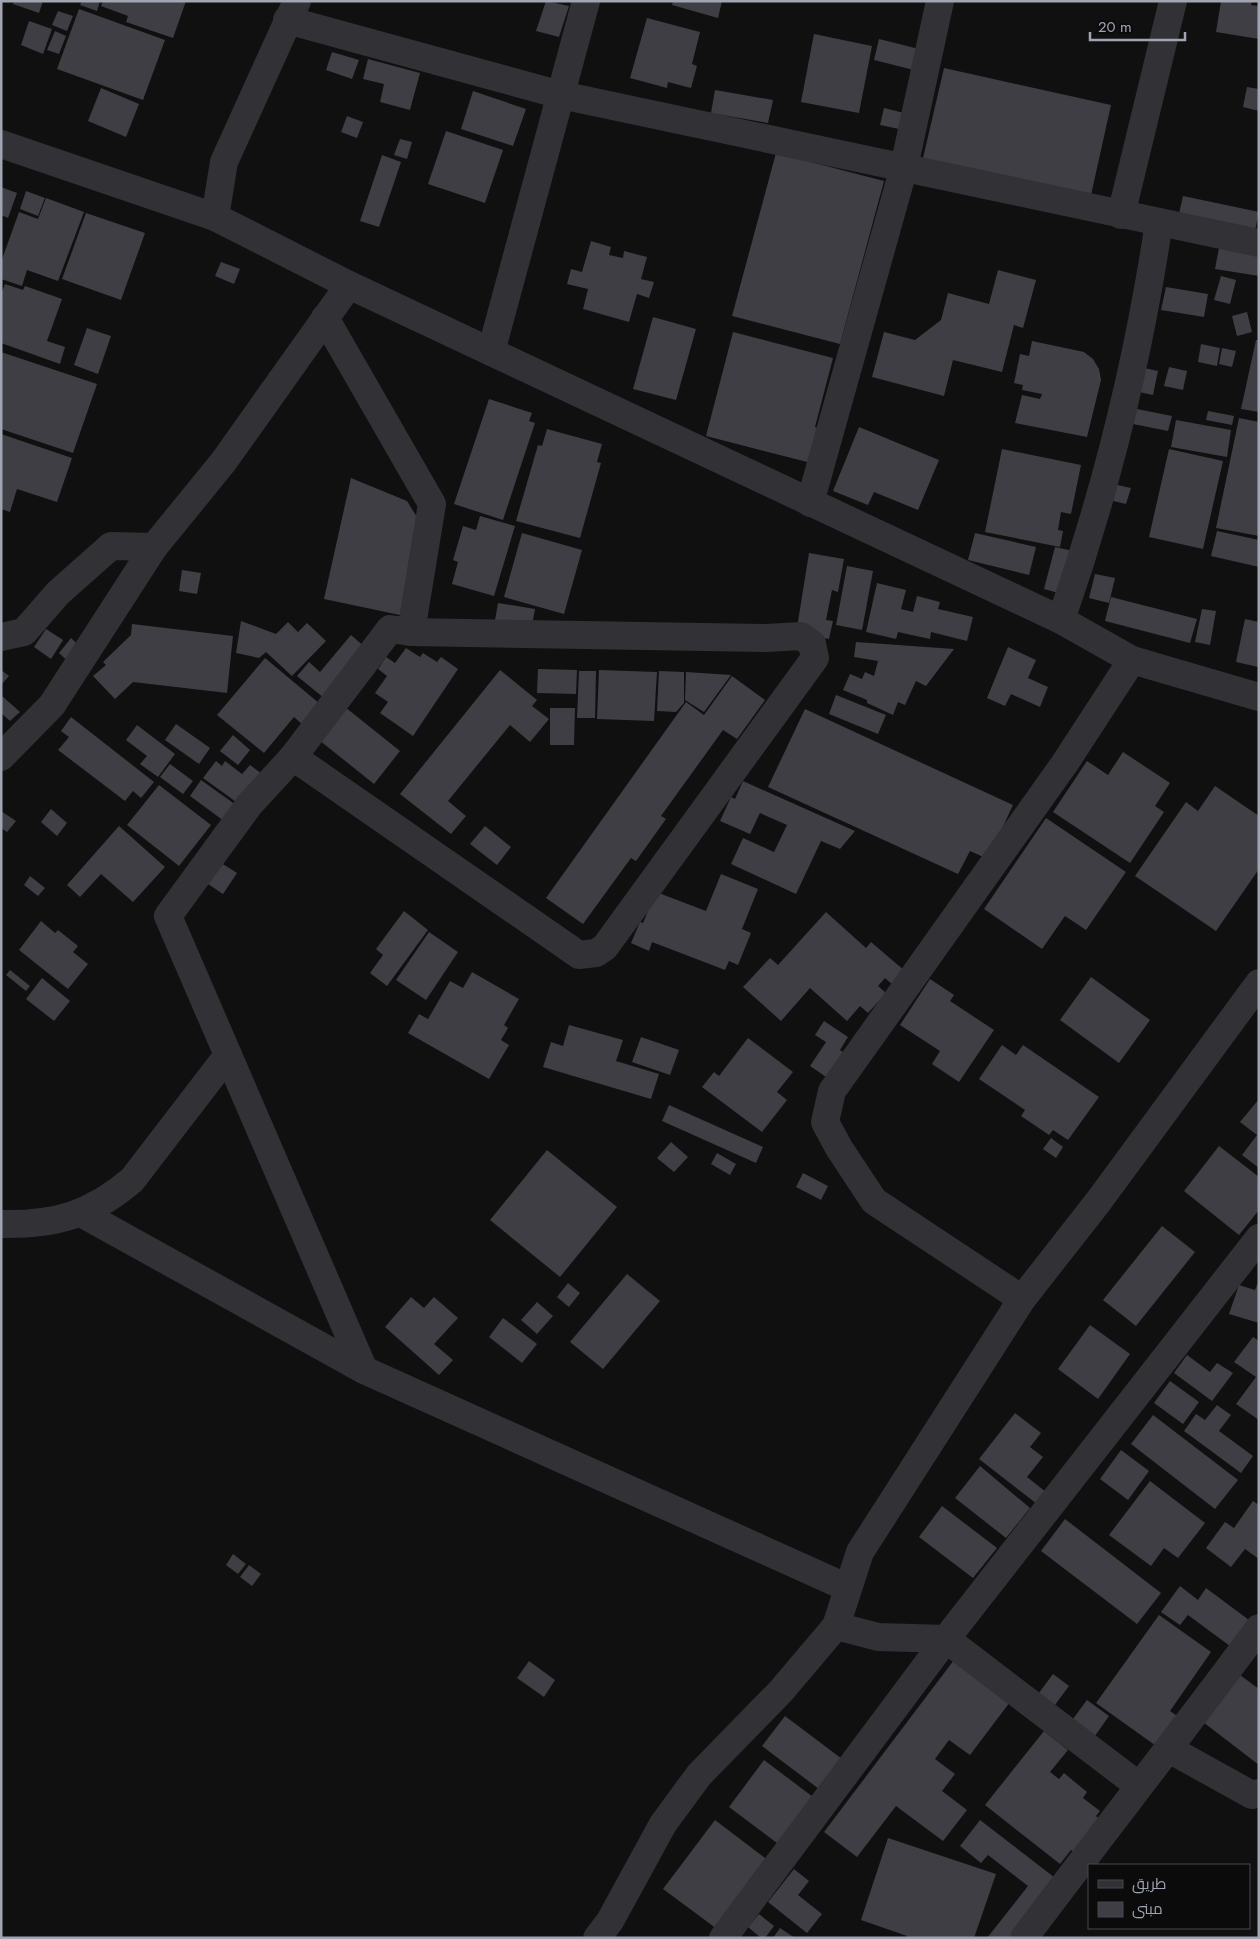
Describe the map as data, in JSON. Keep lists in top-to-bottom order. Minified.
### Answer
{"legend":["طريق","مبنى"],"scale_bar":"20 m"}
